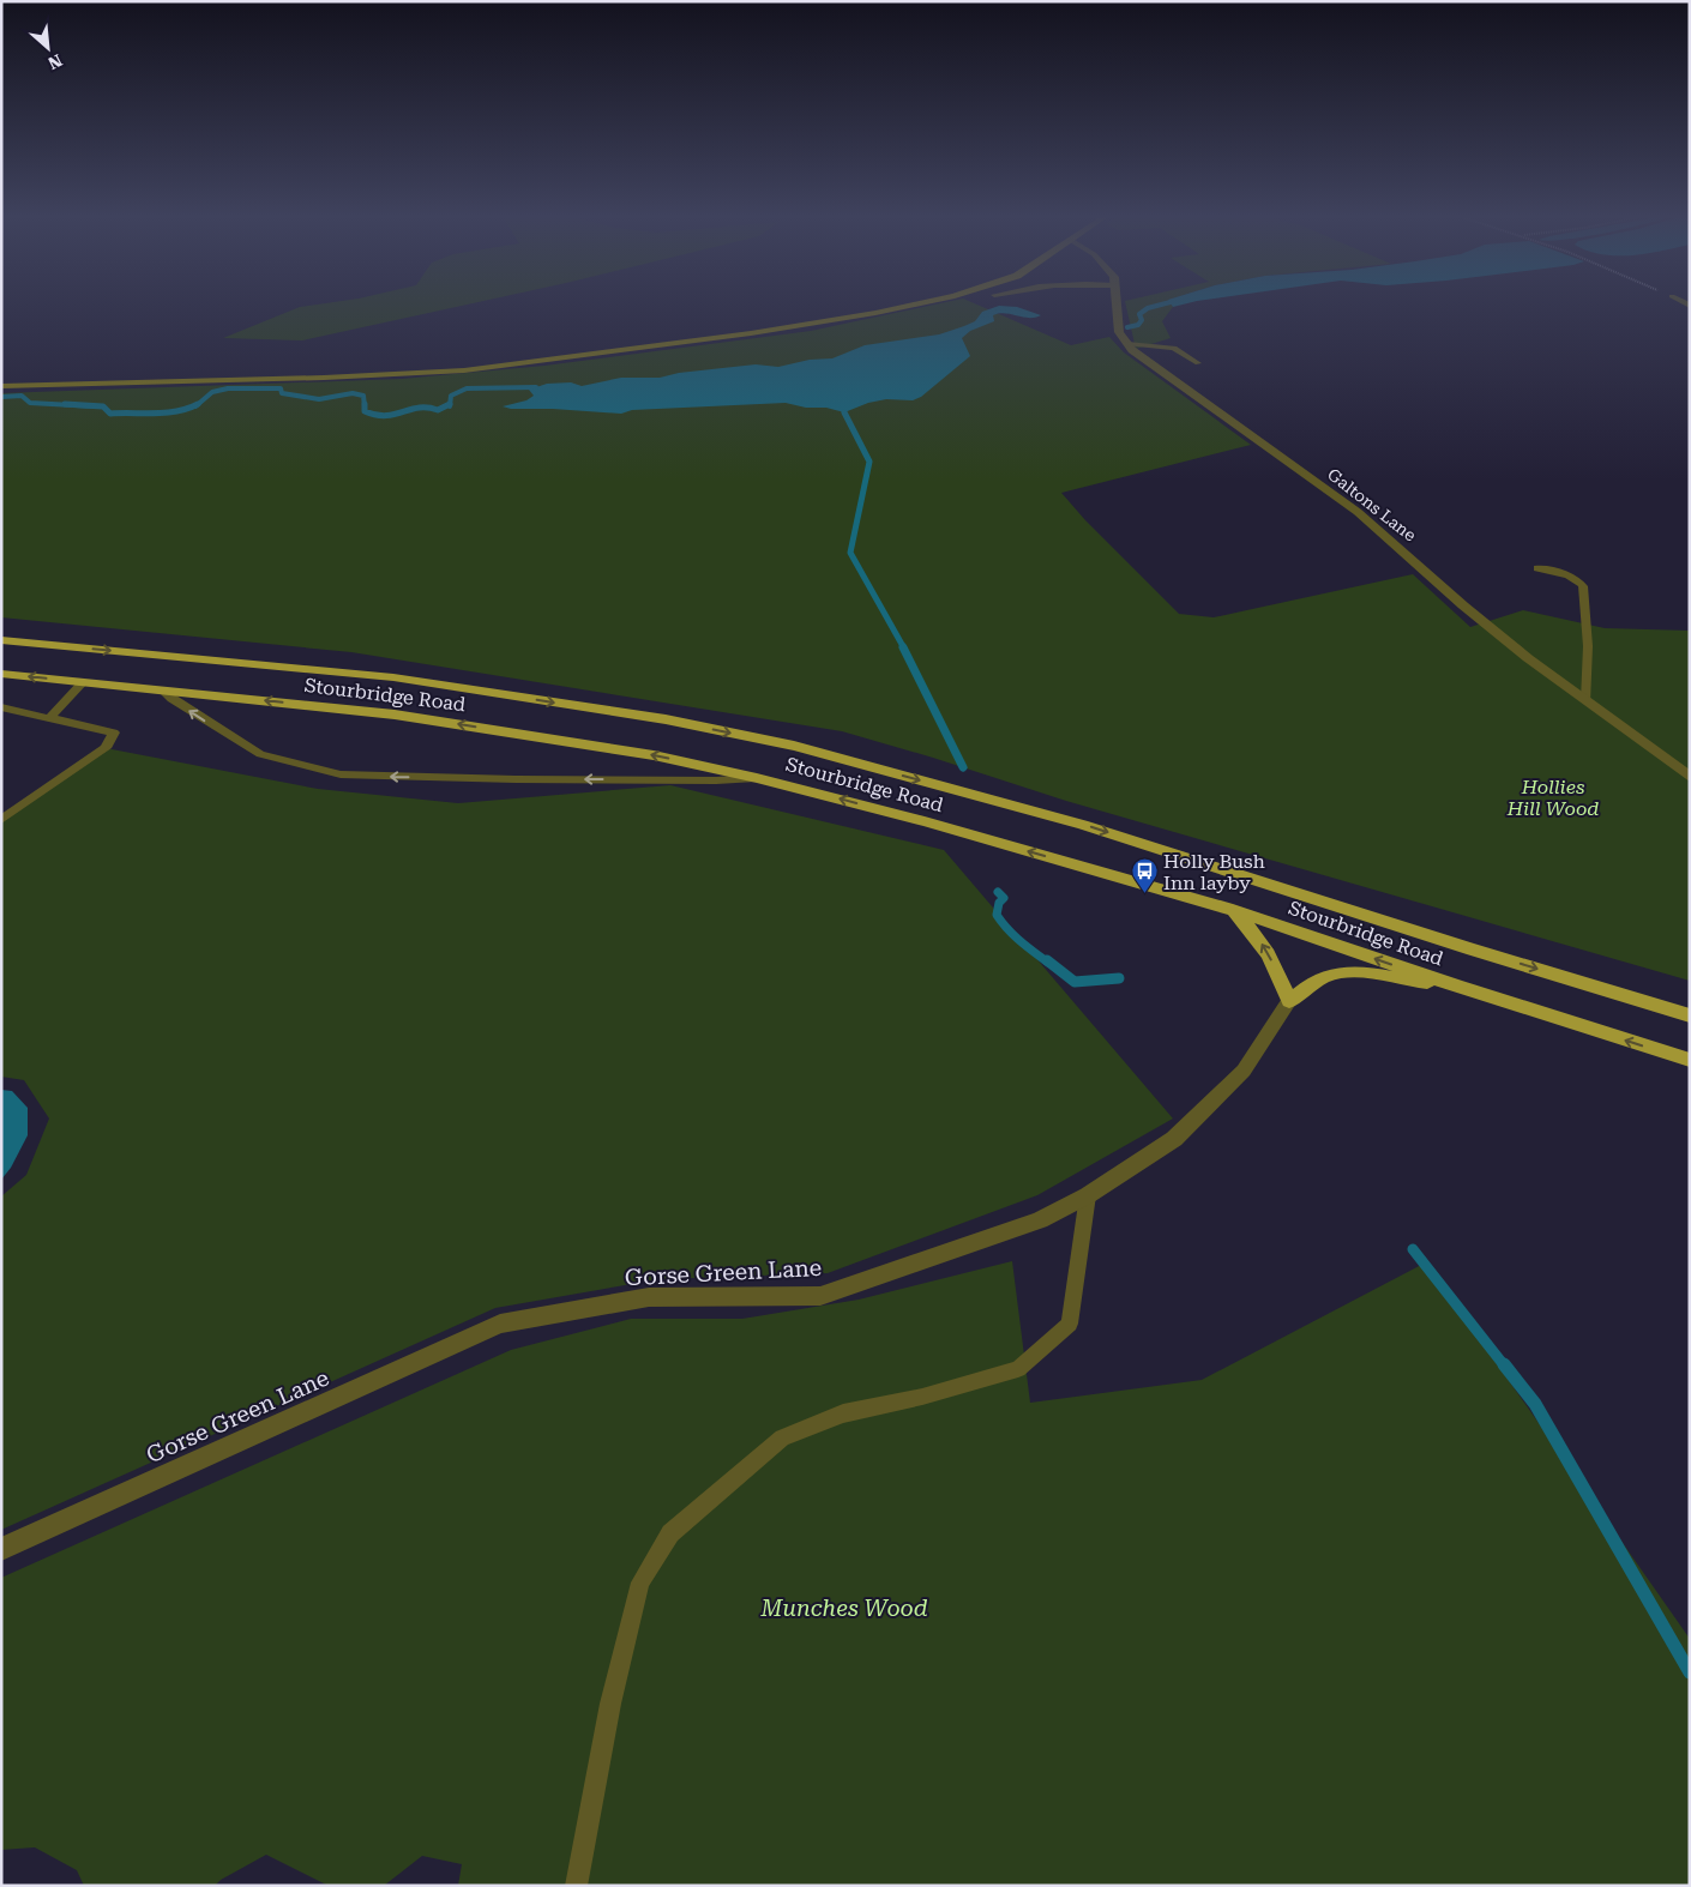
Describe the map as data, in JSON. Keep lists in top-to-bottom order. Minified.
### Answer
{"streets":{"highway":["Stourbridge Road"],"street":["Galtons Lane","Gorse Green Lane"]},"parks":["Hollies Hill Wood","Munches Wood"],"places":{"bus stop":["Holly Bush Inn layby"]},"north":"bottom right"}
